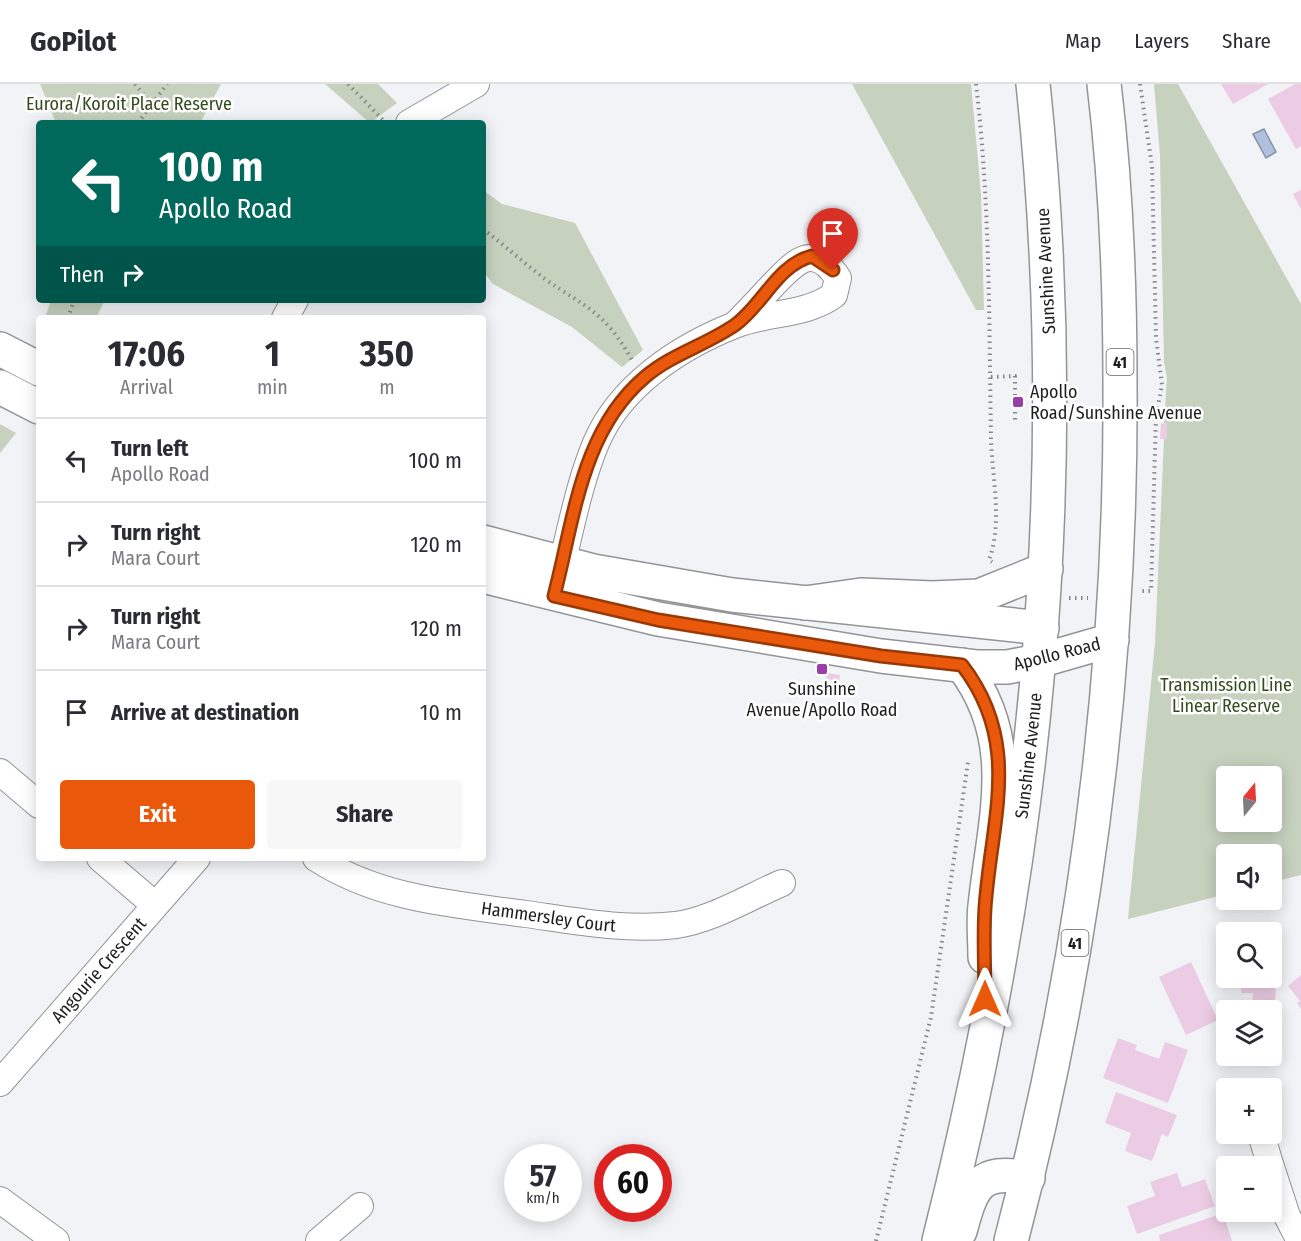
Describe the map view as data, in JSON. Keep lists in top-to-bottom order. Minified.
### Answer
{"streets":{"main road":["Sunshine Avenue","41","Apollo Road"],"street":["Hammersley Court","Angourie Crescent"]},"crossings":[["Sunshine Avenue","Apollo Road"],["41","Apollo Road"]],"parks":["Eurora/Koroit Place Reserve","Transmission Line Linear Reserve"],"places":{"transit":["Apollo Road/Sunshine Avenue","Sunshine Avenue/Apollo Road"]},"north":"top","page":{"header":"GoPilot","nav":["Map","Layers","Share"],"turn":["100 m","Apollo Road"],"then":"Then","eta":["17:06","Arrival","1","min","350","m"],"list":[{"name":"Turn left","note":"Apollo Road","value":"100 m"},{"name":"Turn right","note":"Mara Court","value":"120 m"},{"name":"Turn right","note":"Mara Court","value":"120 m"},{"name":"Arrive at destination","value":"10 m"}],"map_buttons":["+","−"],"buttons":["Exit","Share"],"speed":"57 km/h","limit":"60"}}
